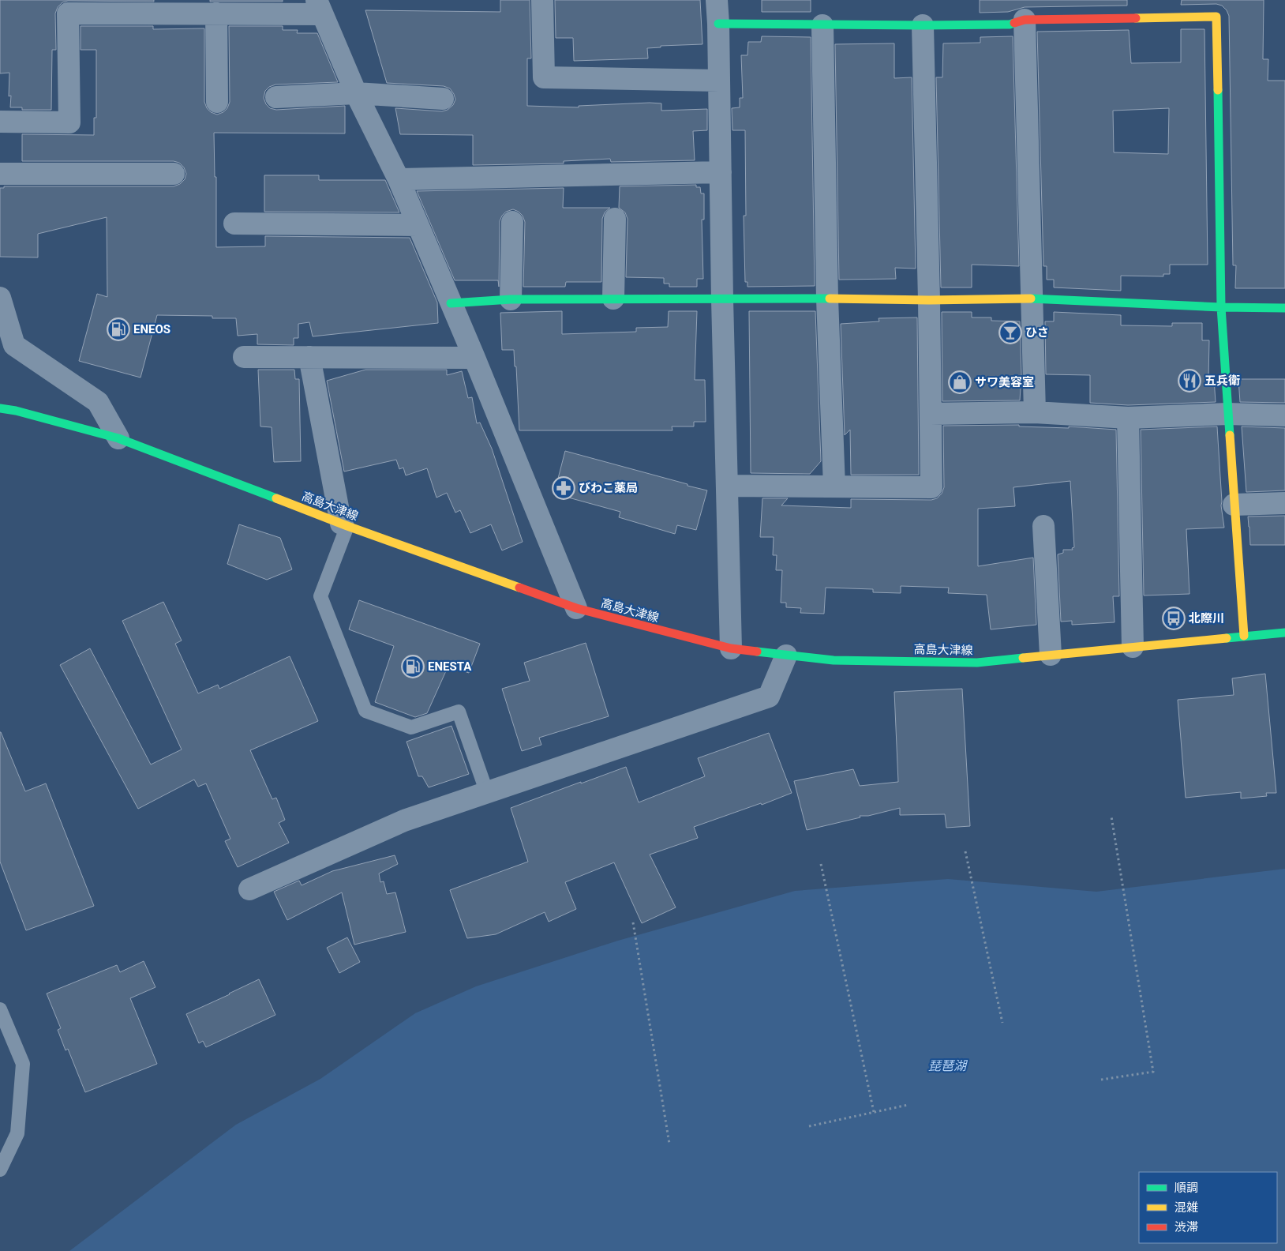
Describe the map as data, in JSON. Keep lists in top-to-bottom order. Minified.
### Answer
{"streets":{"street":["高島大津線"]},"water":["琵琶湖"],"places":{"fuel station":["ENEOS","ENESTA"],"bar":["ひさ"],"restaurant":["五兵衛"],"shop":["サワ美容室"],"pharmacy":["びわこ薬局"],"bus stop":["北際川"]},"legend":["順調","混雑","渋滞"]}
